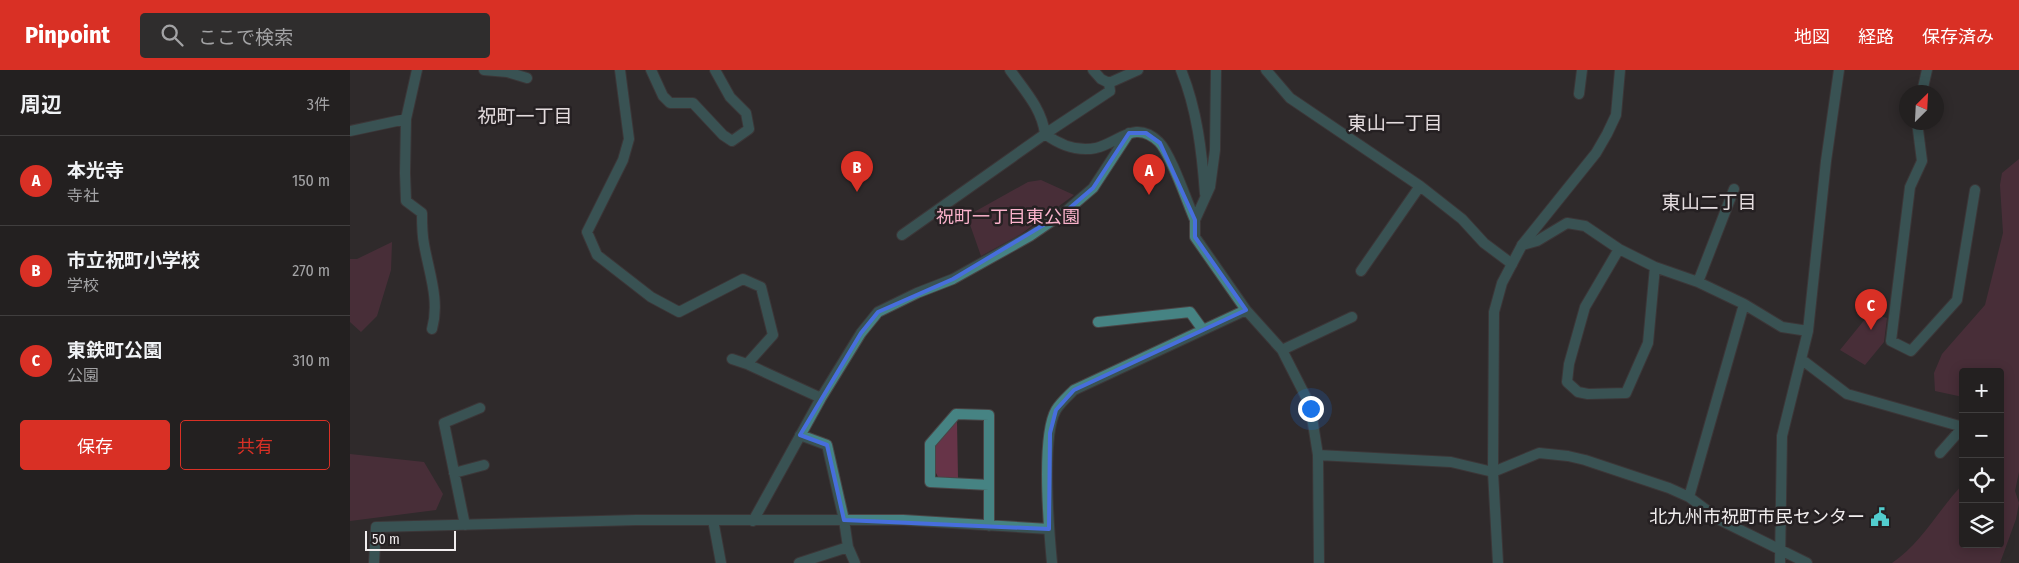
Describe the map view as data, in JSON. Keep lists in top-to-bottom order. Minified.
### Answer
{"districts":["祝町一丁目","東山一丁目","東山二丁目"],"parks":["祝町一丁目東公園"],"places":{"public building":["北九州市祝町市民センター"]},"scale_bar":"50 m","north":"top right","page":{"header":"Pinpoint","search":"ここで検索","nav":["地図","経路","保存済み"],"heading":["周辺","3件"],"list":[{"mark":"A","name":"本光寺","note":"寺社","value":"150 m"},{"mark":"B","name":"市立祝町小学校","note":"学校","value":"270 m"},{"mark":"C","name":"東鉄町公園","note":"公園","value":"310 m"}],"pins":["B","A","C"],"map_buttons":["+","−"],"buttons":["保存","共有"],"scale":"50 m"}}
